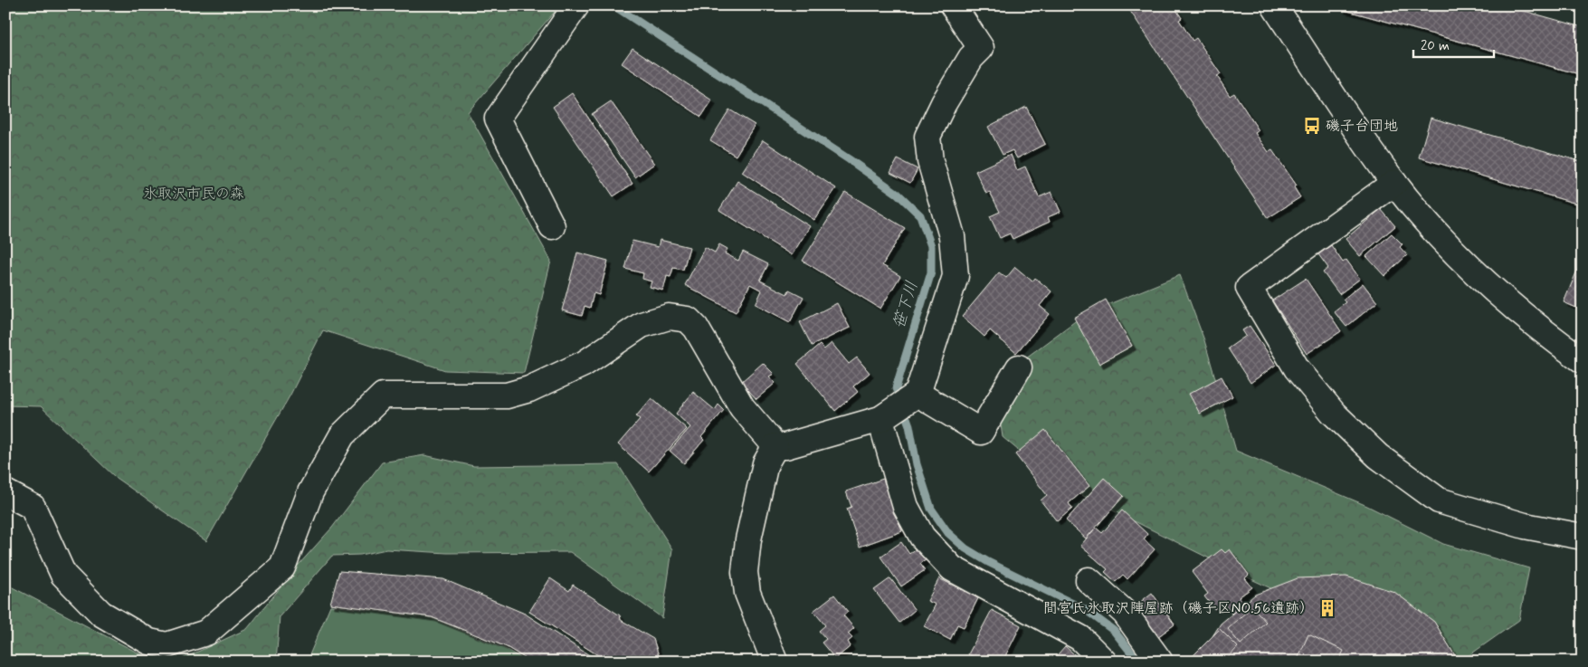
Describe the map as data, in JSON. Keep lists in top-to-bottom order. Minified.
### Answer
{"water":["笹下川"],"parks":["氷取沢市民の森"],"places":{"bus stop":["磯子台団地"],"building":["間宮氏氷取沢陣屋跡（磯子区NO.56遺跡）"]},"scale_bar":"20 m"}
